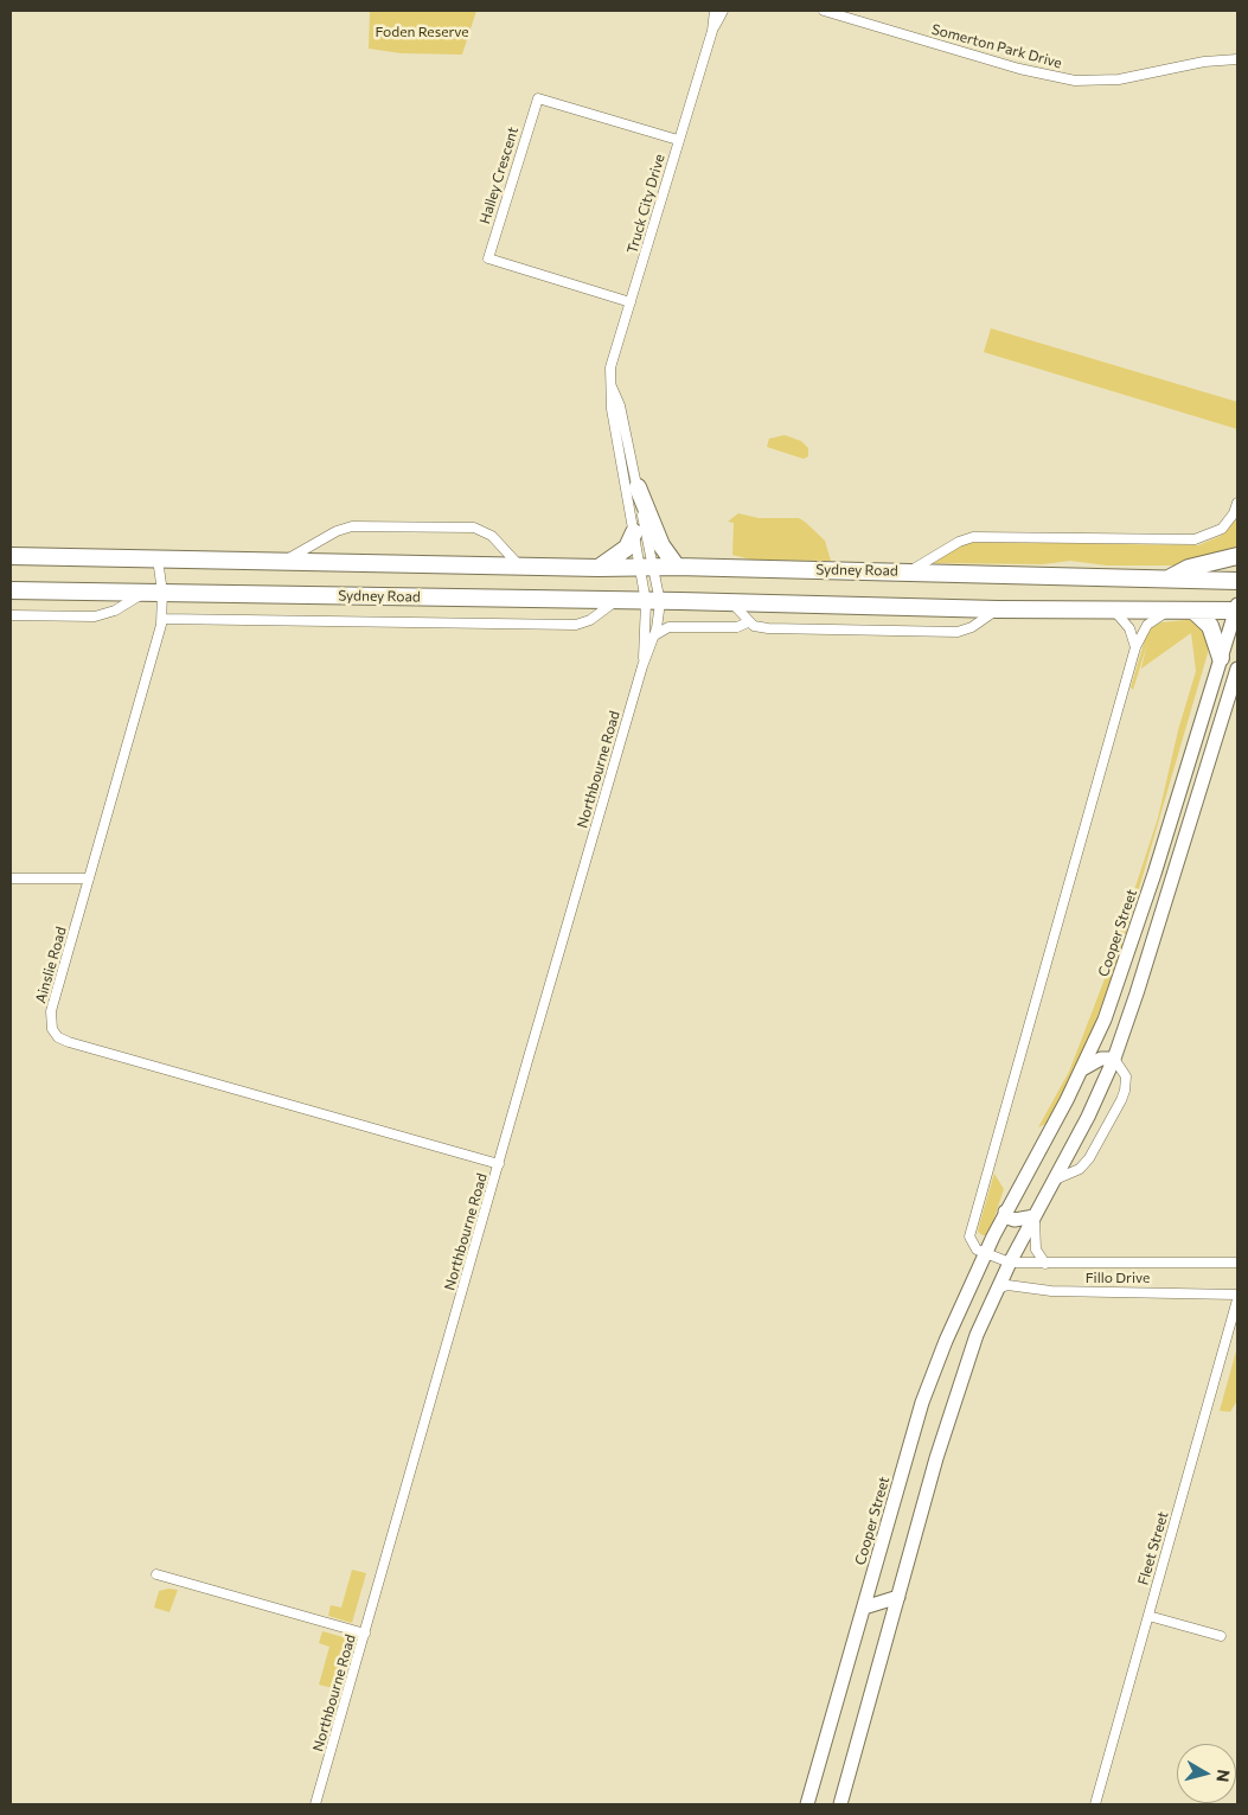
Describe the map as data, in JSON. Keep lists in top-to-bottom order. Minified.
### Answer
{"streets":{"highway":["Sydney Road"],"main road":["Cooper Street"],"street":["Somerton Park Drive","Halley Crescent","Truck City Drive","Northbourne Road","Ainslie Road","Fillo Drive","Fleet Street"]},"crossings":[["Halley Crescent","Truck City Drive"],["Truck City Drive","Sydney Road"],["Truck City Drive","Northbourne Road"],["Sydney Road","Northbourne Road"],["Sydney Road","Cooper Street"],["Sydney Road","Ainslie Road"],["Northbourne Road","Ainslie Road"]],"parks":["Foden Reserve"],"north":"right"}
